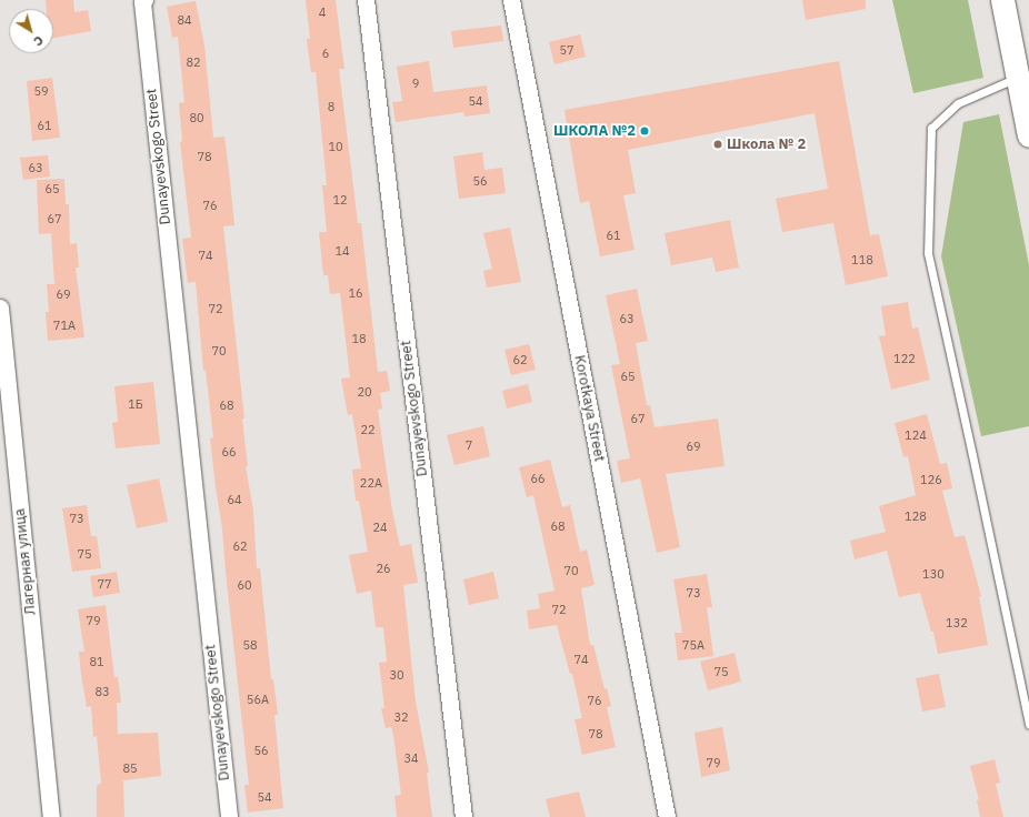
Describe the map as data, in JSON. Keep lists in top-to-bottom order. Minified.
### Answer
{"streets":{"street":["Dunayevskogo Street","Korotkaya Street","Лагерная улица"]},"places":["ШКОЛА №2","Школа № 2"],"house_numbers":["4","84","57","6","82","9","59","54","8","80","61","10","78","63","56","65","12","76","67","61","14","74","118","16","69","72","63","71А","18","70","122","62","65","20","1Б","68","67","22","124","7","69","66","66","126","22А","64","128","73","68","24","62","75","26","70","130","77","60","73","72","79","132","58","75А","74","81","75","30","83","56А","76","32","78","56","34","79","85","54"],"north":"bottom right"}
